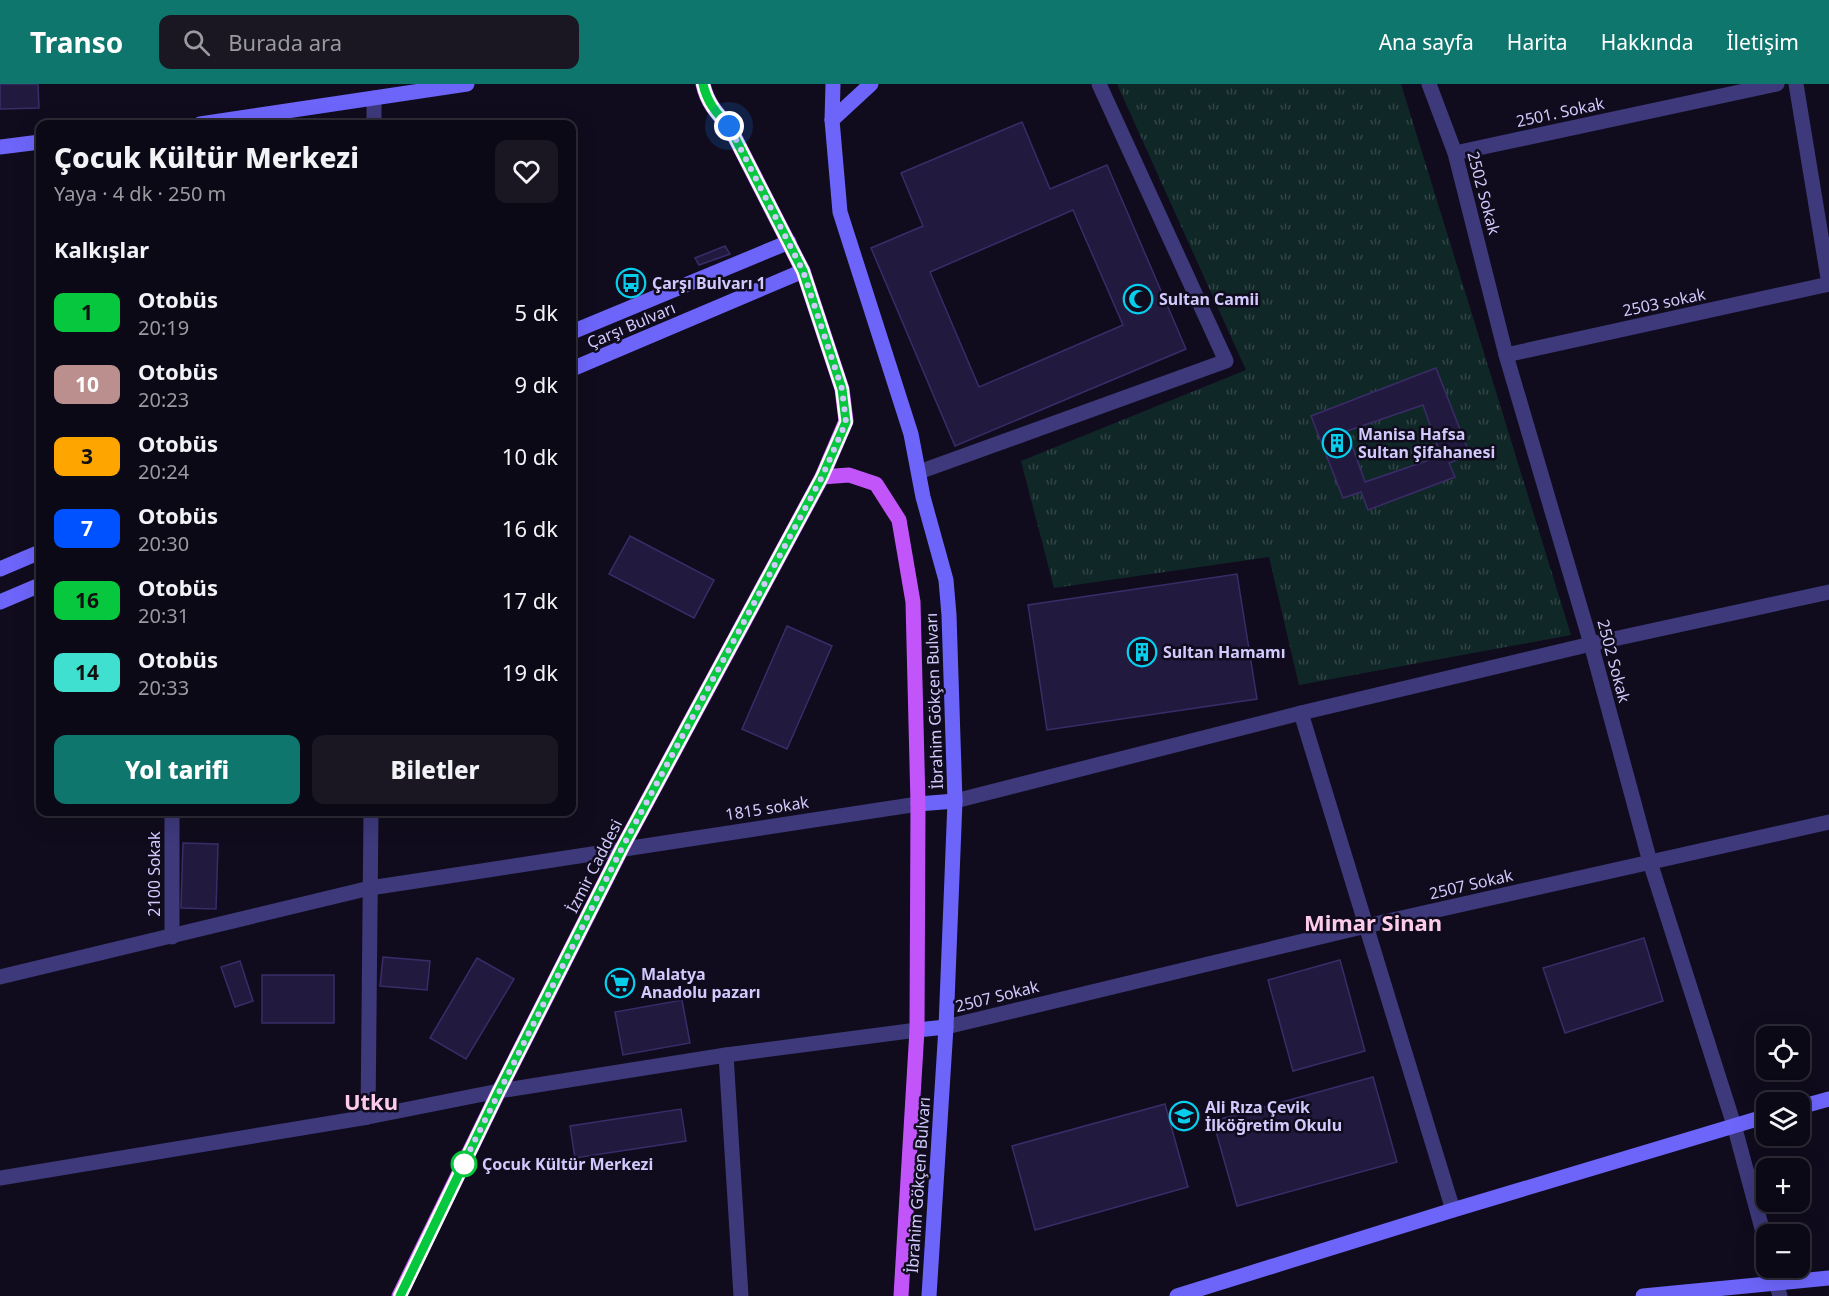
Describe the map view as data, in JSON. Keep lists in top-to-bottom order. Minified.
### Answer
{"streets":{"main road":["Çarşı Bulvarı","İbrahim Gökçen Bulvarı","İzmir Caddesi"],"street":["2501. Sokak","2502 Sokak","2503 sokak","1815 sokak","2100 Sokak","2507 Sokak"]},"crossings":[["2501. Sokak","2502 Sokak"],["2502 Sokak","2503 sokak"],["2502 Sokak","2507 Sokak"],["Çarşı Bulvarı","İzmir Caddesi"],["İbrahim Gökçen Bulvarı","1815 sokak"],["İbrahim Gökçen Bulvarı","İzmir Caddesi"],["İbrahim Gökçen Bulvarı","2507 Sokak"],["1815 sokak","İzmir Caddesi"],["1815 sokak","2100 Sokak"]],"districts":["Mimar Sinan","Utku"],"places":{"bus stop":["Çarşı Bulvarı 1"],"mosque":["Sultan Camii"],"building":["Manisa Hafsa Sultan Şifahanesi","Sultan Hamamı"],"supermarket":["Malatya Anadolu pazarı"],"school or university":["Ali Rıza Çevik İlköğretim Okulu"],"other":["Çocuk Kültür Merkezi"]},"lines":["bus line 1"],"page":{"header":"Transo","search":"Burada ara","nav":["Ana sayfa","Harita","Hakkında","İletişim"],"heading":[["Çocuk Kültür Merkezi","Yaya · 4 dk · 250 m"],"Kalkışlar"],"list":[{"mark":"1","name":"Otobüs","note":"20:19","value":"5 dk"},{"mark":"10","name":"Otobüs","note":"20:23","value":"9 dk"},{"mark":"3","name":"Otobüs","note":"20:24","value":"10 dk"},{"mark":"7","name":"Otobüs","note":"20:30","value":"16 dk"},{"mark":"16","name":"Otobüs","note":"20:31","value":"17 dk"},{"mark":"14","name":"Otobüs","note":"20:33","value":"19 dk"}],"buttons":["Yol tarifi","Biletler"],"map_buttons":["+","−"]}}
